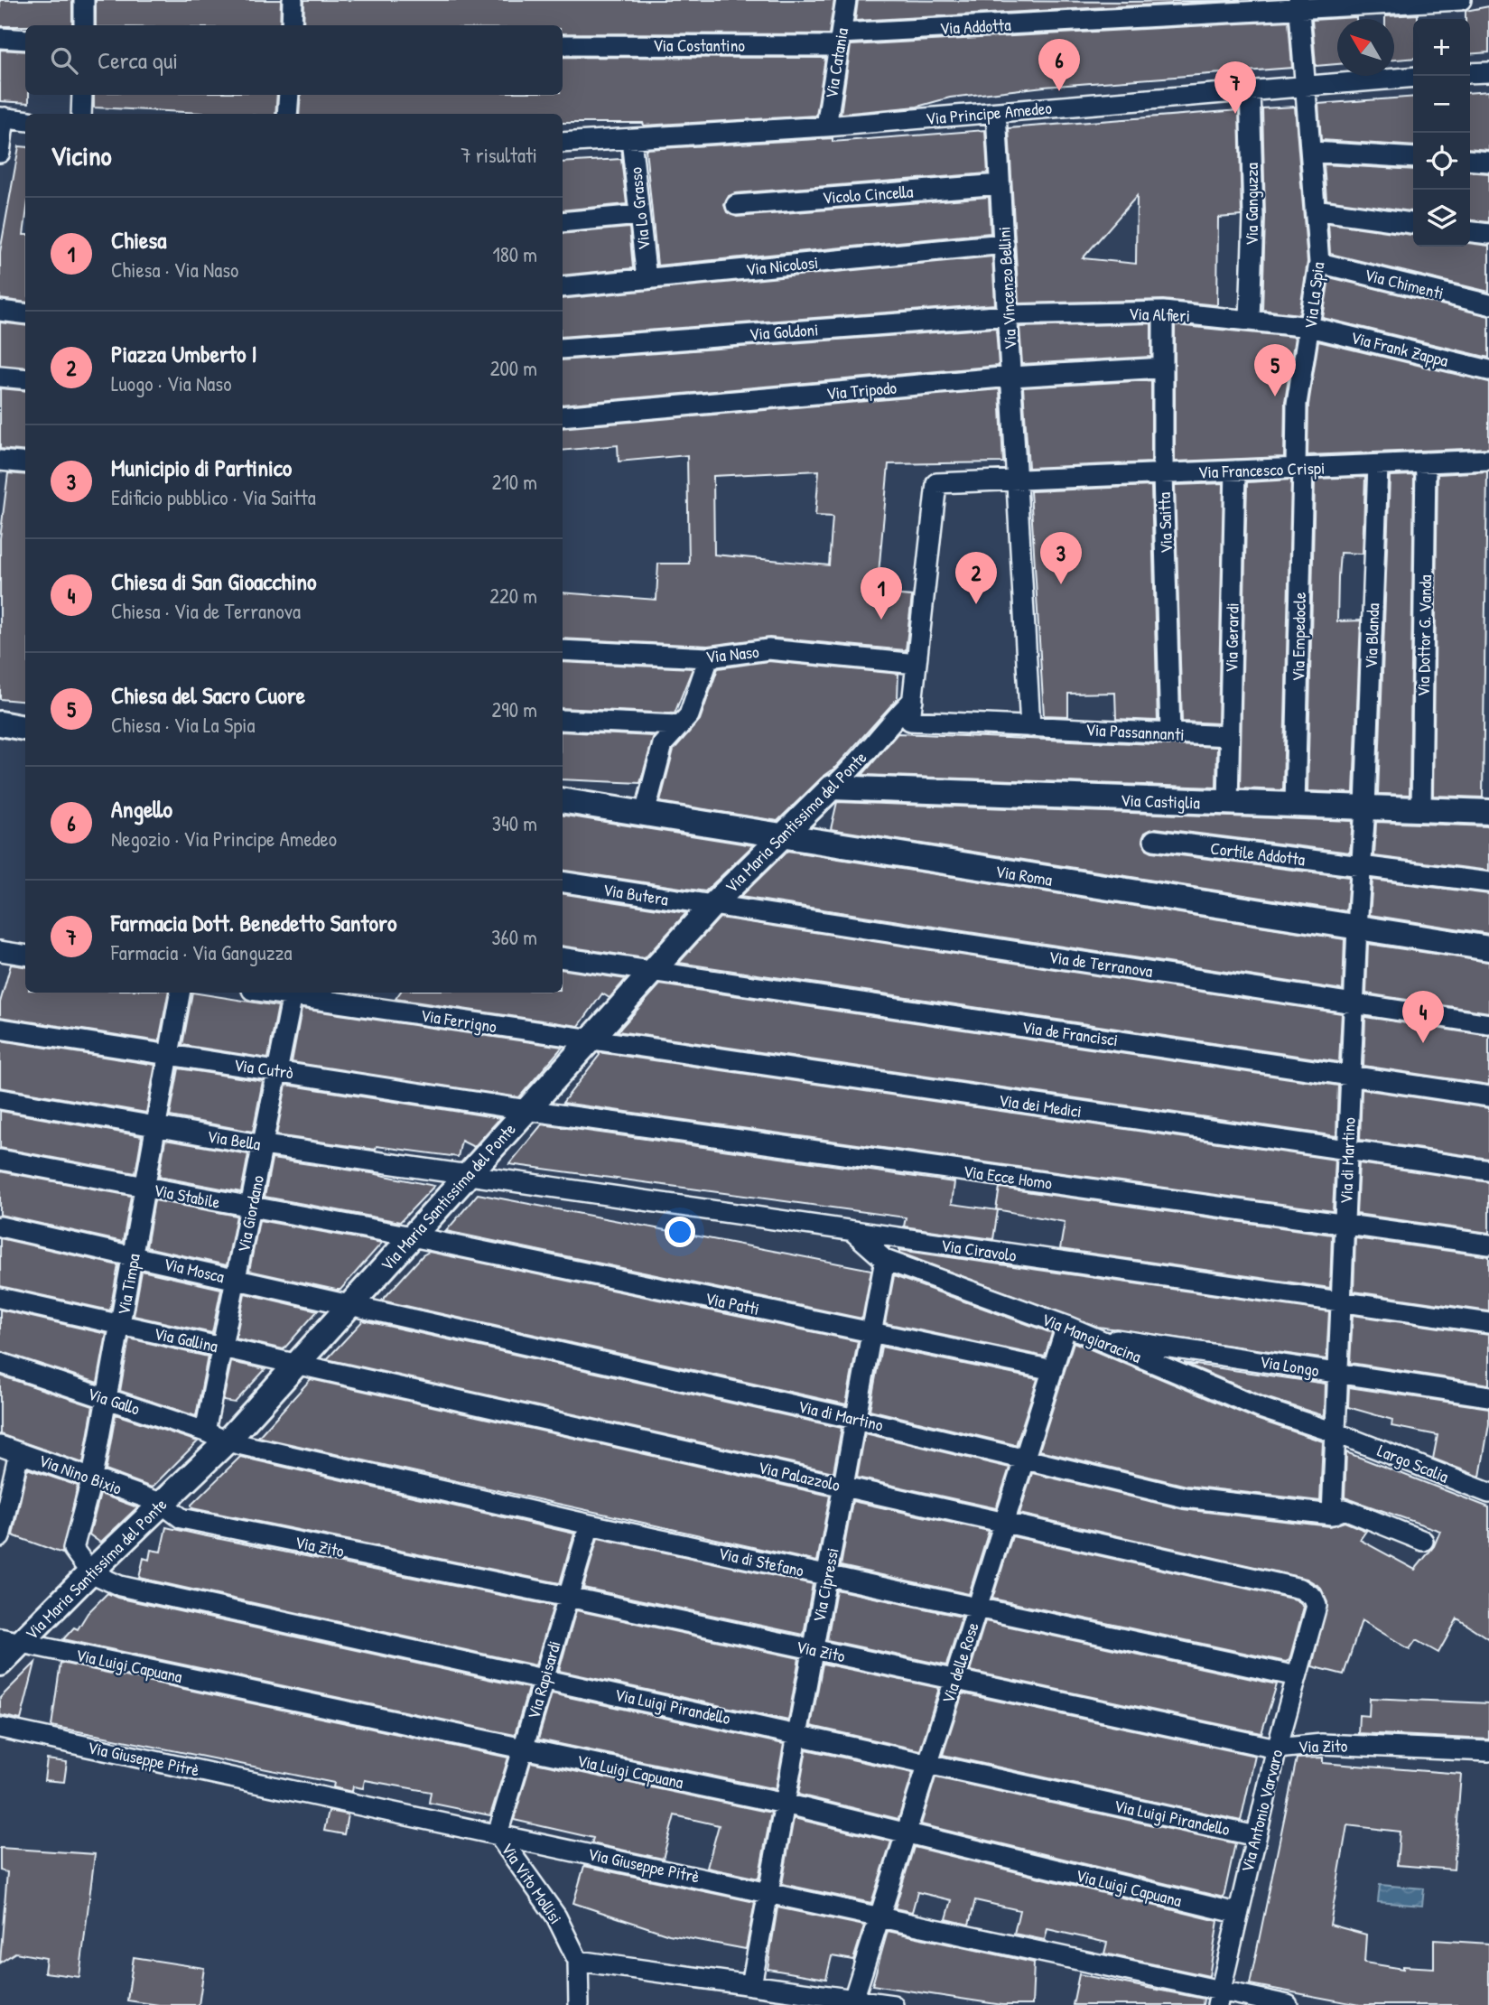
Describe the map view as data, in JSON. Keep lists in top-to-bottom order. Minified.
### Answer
{"streets":{"street":["Via Addotta","Via Costantino","Via Catania","Via Principe Amedeo","Vicolo Cincella","Via Ganguzza","Via Lo Grasso","Via Nicolosi","Via Chimenti","Via Vincenzo Bellini","Via La Spia","Via Alfieri","Via Goldoni","Via Frank Zappa","Via Tripodo","Via Francesco Crispi","Via Saitta","Via Blanda","Via Dottor G. Vanda","Via Empedocle","Via Gerardi","Via Naso","Via Passannanti","Via Castiglia","Via Maria Santissima del Ponte","Cortile Addotta","Via Roma","Via Butera","Via de Terranova","Via Ferrigno","Via de Francisci","Via Cutrò","Via dei Medici","Via Bella","Via di Martino","Via Ecce Homo","Via Stabile","Via Giordano","Via Ciravolo","Via Mosca","Via Timpa","Via Patti","Via Mangiaracina","Via Gallina","Via Longo","Via Gallo","Largo Scalia","Via Nino Bixio","Via Palazzolo","Via Zito","Via di Stefano","Via Cipressi","Via delle Rose","Via Luigi Capuana","Via Rapisardi","Via Luigi Pirandello","Via Giuseppe Pitrè","Via Antonio Varvaro","Via Vito Mollisi"]},"crossings":[["Via Addotta","Via Costantino"],["Via Addotta","Via Catania"],["Via Addotta","Via La Spia"],["Via Costantino","Via Catania"],["Via Catania","Via Principe Amedeo"],["Via Principe Amedeo","Via Ganguzza"],["Via Principe Amedeo","Via Lo Grasso"],["Via Principe Amedeo","Via Vincenzo Bellini"],["Via Principe Amedeo","Via La Spia"],["Vicolo Cincella","Via Vincenzo Bellini"],["Via Ganguzza","Via Alfieri"],["Via Lo Grasso","Via Nicolosi"],["Via Nicolosi","Via Vincenzo Bellini"],["Via Chimenti","Via La Spia"],["Via Vincenzo Bellini","Via Alfieri"],["Via Vincenzo Bellini","Via Goldoni"],["Via Vincenzo Bellini","Via Tripodo"],["Via Vincenzo Bellini","Via Francesco Crispi"],["Via Vincenzo Bellini","Via Passannanti"],["Via La Spia","Via Alfieri"],["Via La Spia","Via Frank Zappa"],["Via La Spia","Via Francesco Crispi"],["Via La Spia","Via Empedocle"],["Via Alfieri","Via Goldoni"],["Via Alfieri","Via Frank Zappa"],["Via Alfieri","Via Saitta"],["Via Tripodo","Via Saitta"],["Via Francesco Crispi","Via Saitta"],["Via Francesco Crispi","Via Blanda"],["Via Francesco Crispi","Via Dottor G. Vanda"],["Via Francesco Crispi","Via Empedocle"],["Via Francesco Crispi","Via Gerardi"],["Via Francesco Crispi","Via Naso"],["Via Saitta","Via Passannanti"],["Via Blanda","Via Castiglia"],["Via Blanda","Via di Martino"],["Via Dottor G. Vanda","Via Castiglia"],["Via Empedocle","Via Castiglia"],["Via Gerardi","Via Passannanti"],["Via Gerardi","Via Castiglia"],["Via Passannanti","Via Maria Santissima del Ponte"],["Via Castiglia","Via Maria Santissima del Ponte"],["Via Castiglia","Via di Martino"],["Via Maria Santissima del Ponte","Via Roma"],["Via Maria Santissima del Ponte","Via Butera"],["Via Maria Santissima del Ponte","Via de Terranova"],["Via Maria Santissima del Ponte","Via Ferrigno"],["Via Maria Santissima del Ponte","Via de Francisci"],["Via Maria Santissima del Ponte","Via Cutrò"],["Via Maria Santissima del Ponte","Via dei Medici"],["Via Maria Santissima del Ponte","Via Bella"],["Via Maria Santissima del Ponte","Via di Martino"],["Via Maria Santissima del Ponte","Via Ecce Homo"],["Via Maria Santissima del Ponte","Via Stabile"],["Via Maria Santissima del Ponte","Via Ciravolo"],["Via Maria Santissima del Ponte","Via Mosca"],["Via Maria Santissima del Ponte","Via Timpa"],["Via Maria Santissima del Ponte","Via Patti"],["Via Maria Santissima del Ponte","Via Gallina"],["Via Maria Santissima del Ponte","Via Gallo"],["Via Maria Santissima del Ponte","Via Nino Bixio"],["Via Maria Santissima del Ponte","Via Palazzolo"],["Via Maria Santissima del Ponte","Via Zito"],["Via Maria Santissima del Ponte","Via di Stefano"],["Via Maria Santissima del Ponte","Via Luigi Capuana"],["Via Maria Santissima del Ponte","Via Luigi Pirandello"],["Cortile Addotta","Via di Martino"],["Via Roma","Via di Martino"],["Via Butera","Via de Terranova"],["Via de Terranova","Via di Martino"],["Via Ferrigno","Via dei Medici"],["Via Ferrigno","Via Giordano"],["Via de Francisci","Via di Martino"],["Via Cutrò","Via Ecce Homo"],["Via Cutrò","Via Giordano"],["Via Cutrò","Via Timpa"],["Via dei Medici","Via di Martino"],["Via Bella","Via Giordano"],["Via Bella","Via Ciravolo"],["Via Bella","Via Timpa"],["Via di Martino","Via Ecce Homo"],["Via di Martino","Via Ciravolo"],["Via di Martino","Via Mosca"],["Via di Martino","Via Mangiaracina"],["Via di Martino","Via Longo"],["Via di Martino","Largo Scalia"],["Via di Martino","Via Cipressi"],["Via di Martino","Via delle Rose"],["Via Stabile","Via Giordano"],["Via Stabile","Via Timpa"],["Via Stabile","Via Patti"],["Via Giordano","Via Mosca"],["Via Giordano","Via Gallina"],["Via Giordano","Via Gallo"],["Via Ciravolo","Via Mangiaracina"],["Via Mosca","Via Timpa"],["Via Timpa","Via Gallina"],["Via Timpa","Via Gallo"],["Via Timpa","Via Nino Bixio"],["Via Timpa","Via Luigi Pirandello"],["Via Patti","Via Cipressi"],["Via Patti","Via delle Rose"],["Via Mangiaracina","Via Longo"],["Via Mangiaracina","Largo Scalia"],["Via Mangiaracina","Via Cipressi"],["Via Mangiaracina","Via delle Rose"],["Via Gallina","Via Palazzolo"],["Via Gallo","Via di Stefano"],["Via Nino Bixio","Via Zito"],["Via Palazzolo","Via Cipressi"],["Via Palazzolo","Via delle Rose"],["Via Palazzolo","Via Antonio Varvaro"],["Via Zito","Via Cipressi"],["Via Zito","Via delle Rose"],["Via Zito","Via Rapisardi"],["Via Zito","Via Antonio Varvaro"],["Via di Stefano","Via Cipressi"],["Via di Stefano","Via delle Rose"],["Via di Stefano","Via Rapisardi"],["Via di Stefano","Via Antonio Varvaro"],["Via Cipressi","Via Luigi Capuana"],["Via Cipressi","Via Luigi Pirandello"],["Via Cipressi","Via Giuseppe Pitrè"],["Via delle Rose","Via Luigi Capuana"],["Via delle Rose","Via Luigi Pirandello"],["Via delle Rose","Via Giuseppe Pitrè"],["Via Luigi Capuana","Via Rapisardi"],["Via Luigi Capuana","Via Antonio Varvaro"],["Via Rapisardi","Via Luigi Pirandello"],["Via Rapisardi","Via Giuseppe Pitrè"],["Via Rapisardi","Via Vito Mollisi"],["Via Luigi Pirandello","Via Antonio Varvaro"],["Via Giuseppe Pitrè","Via Antonio Varvaro"],["Via Giuseppe Pitrè","Via Vito Mollisi"]],"north":"top left","page":{"map_buttons":["+","−"],"search":"Cerca qui","pins":["6","7","5","3","2","1","4"],"heading":["Vicino","7 risultati"],"list":[{"mark":"1","name":"Chiesa","note":"Chiesa · Via Naso","value":"180 m"},{"mark":"2","name":"Piazza Umberto I","note":"Luogo · Via Naso","value":"200 m"},{"mark":"3","name":"Municipio di Partinico","note":"Edificio pubblico · Via Saitta","value":"210 m"},{"mark":"4","name":"Chiesa di San Gioacchino","note":"Chiesa · Via de Terranova","value":"220 m"},{"mark":"5","name":"Chiesa del Sacro Cuore","note":"Chiesa · Via La Spia","value":"290 m"},{"mark":"6","name":"Angello","note":"Negozio · Via Principe Amedeo","value":"340 m"},{"mark":"7","name":"Farmacia Dott. Benedetto Santoro","note":"Farmacia · Via Ganguzza","value":"360 m"}]}}
